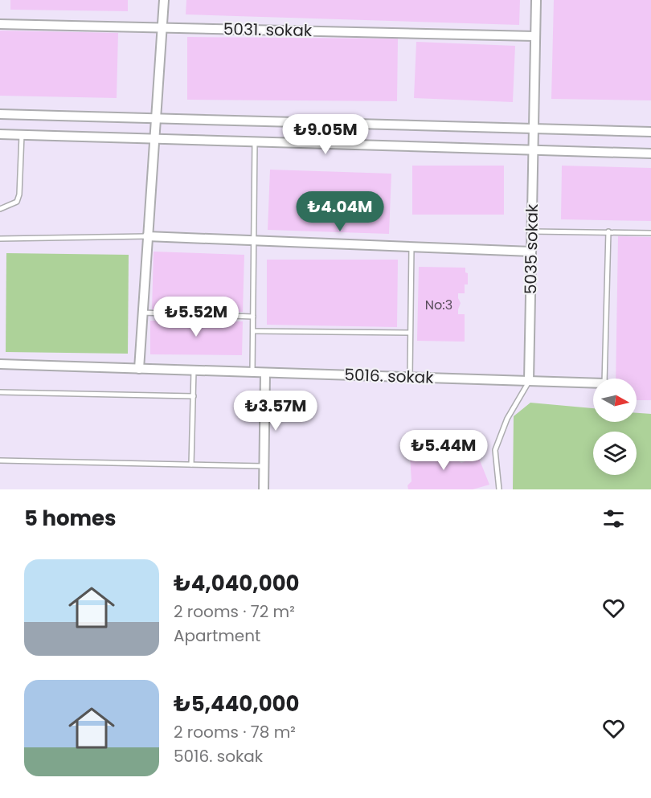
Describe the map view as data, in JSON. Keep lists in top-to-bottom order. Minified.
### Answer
{"streets":{"street":["5031. sokak","5035 sokak","5016. sokak"]},"crossings":[["5031. sokak","5035 sokak"],["5035 sokak","5016. sokak"]],"house_numbers":["No:3"],"north":"right","page":{"price":["₺9.05M","₺4.04M","₺5.52M","₺3.57M","₺5.44M"],"heading":"5 homes","list":[{"name":"₺4,040,000","note":"2 rooms · 72 m² · Apartment"},{"name":"₺5,440,000","note":"2 rooms · 78 m² · 5016. sokak"}]}}
